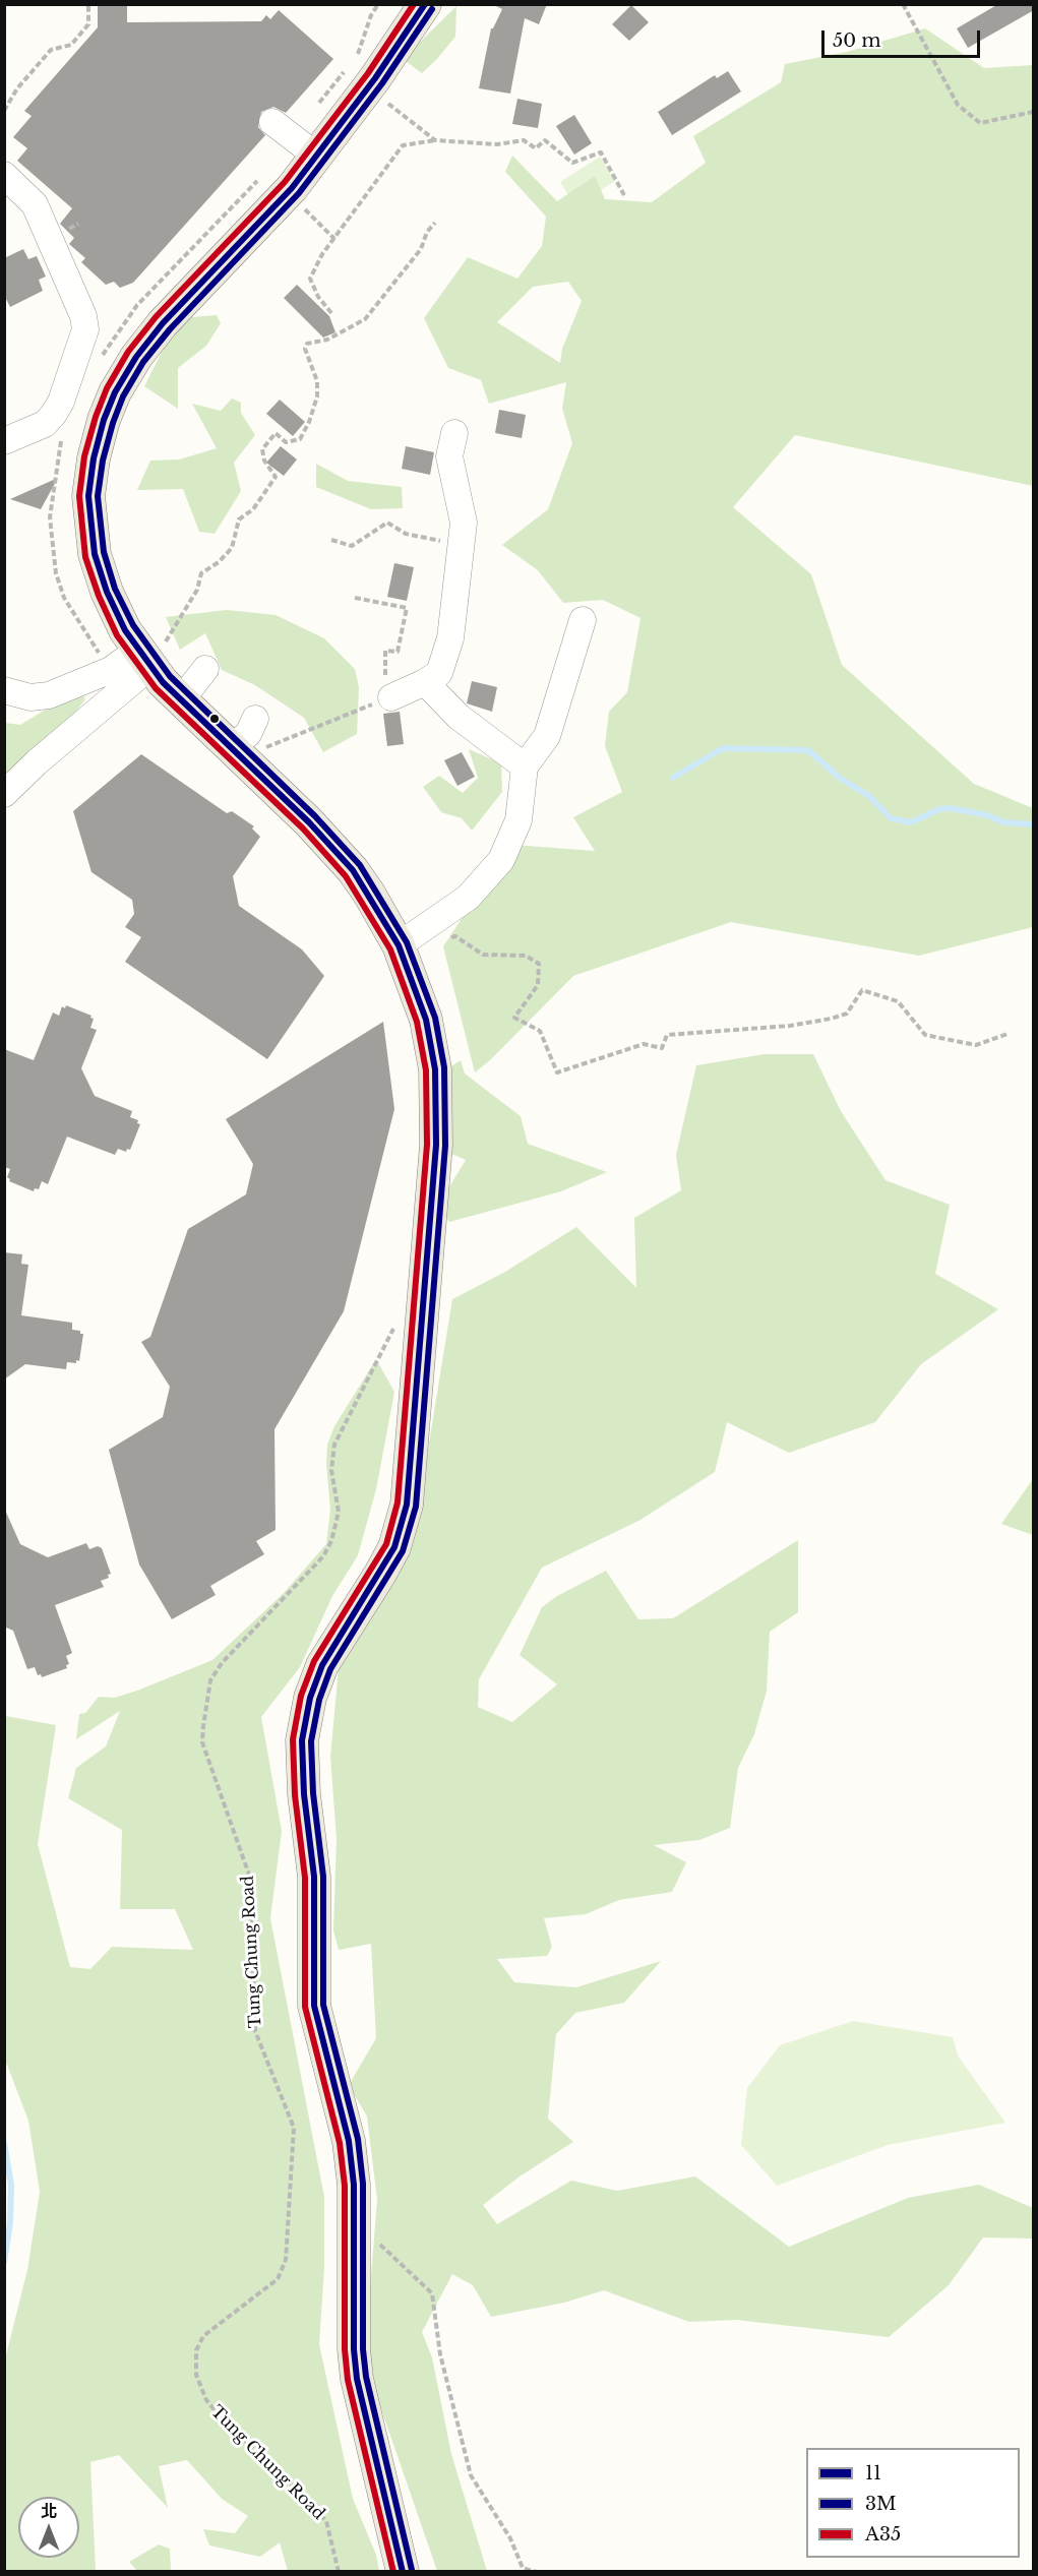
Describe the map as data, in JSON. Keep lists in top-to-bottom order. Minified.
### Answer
{"streets":{"path":["Tung Chung Road"]},"lines":["transit line 11","transit line A35","transit line 3M"],"legend":["11","3M","A35"],"scale_bar":"50 m","north":"top"}
